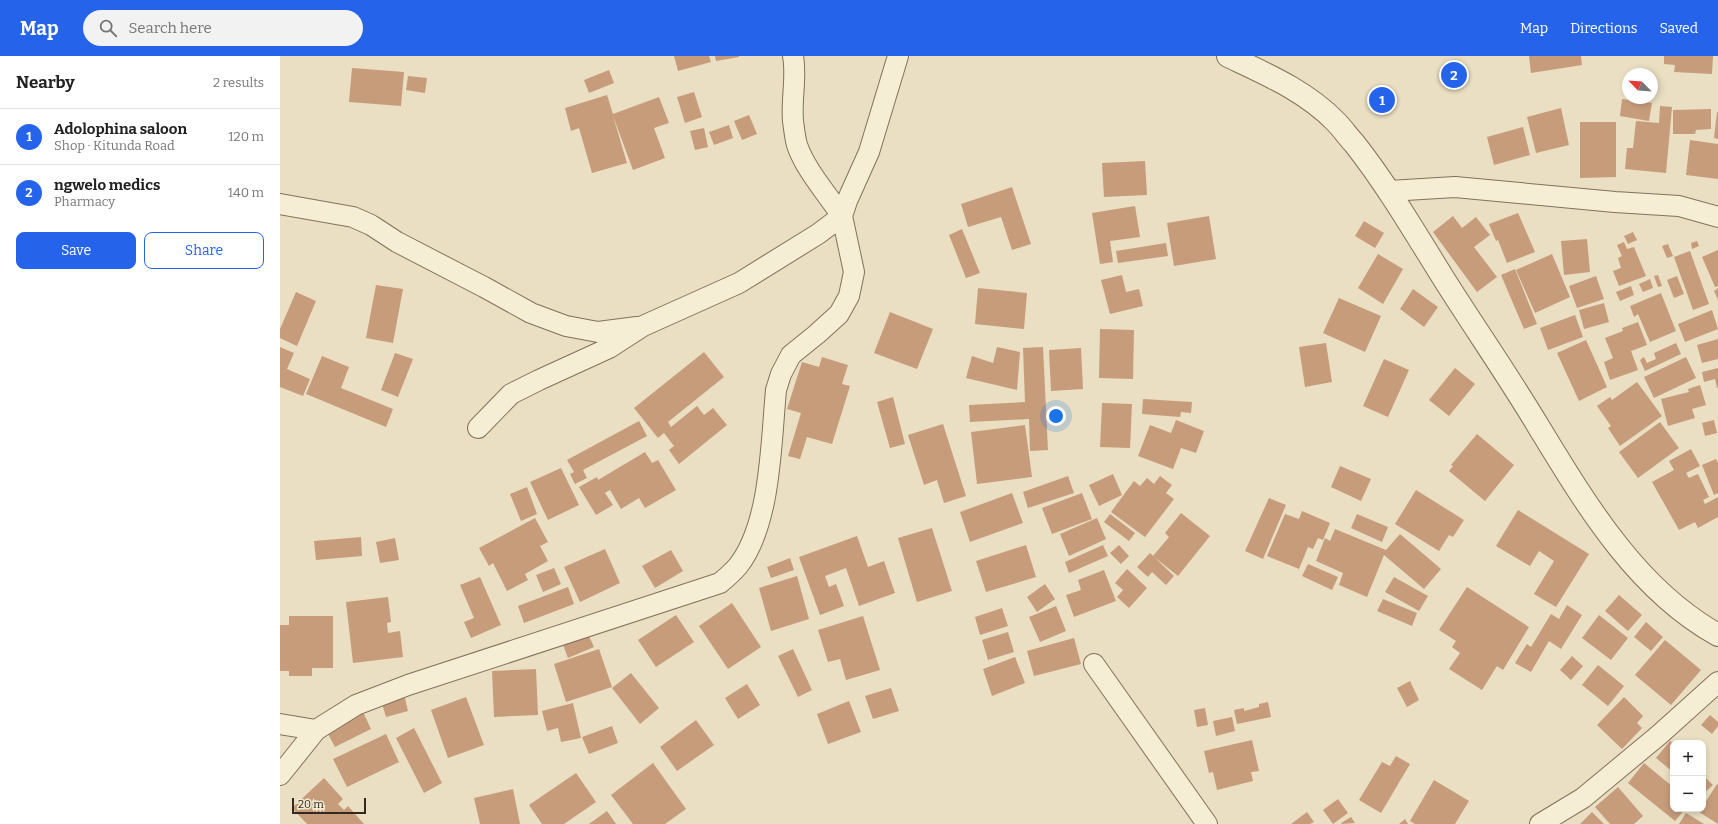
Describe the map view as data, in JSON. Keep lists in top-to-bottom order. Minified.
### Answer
{"scale_bar":"20 m","north":"top left","page":{"header":"Map","search":"Search here","nav":["Map","Directions","Saved"],"heading":["Nearby","2 results"],"pins":["2","1"],"list":[{"mark":"1","name":"Adolophina saloon","note":"Shop · Kitunda Road","value":"120 m"},{"mark":"2","name":"ngwelo medics","note":"Pharmacy","value":"140 m"}],"buttons":["Save","Share"],"map_buttons":["+","−"],"scale":"20 m"}}
